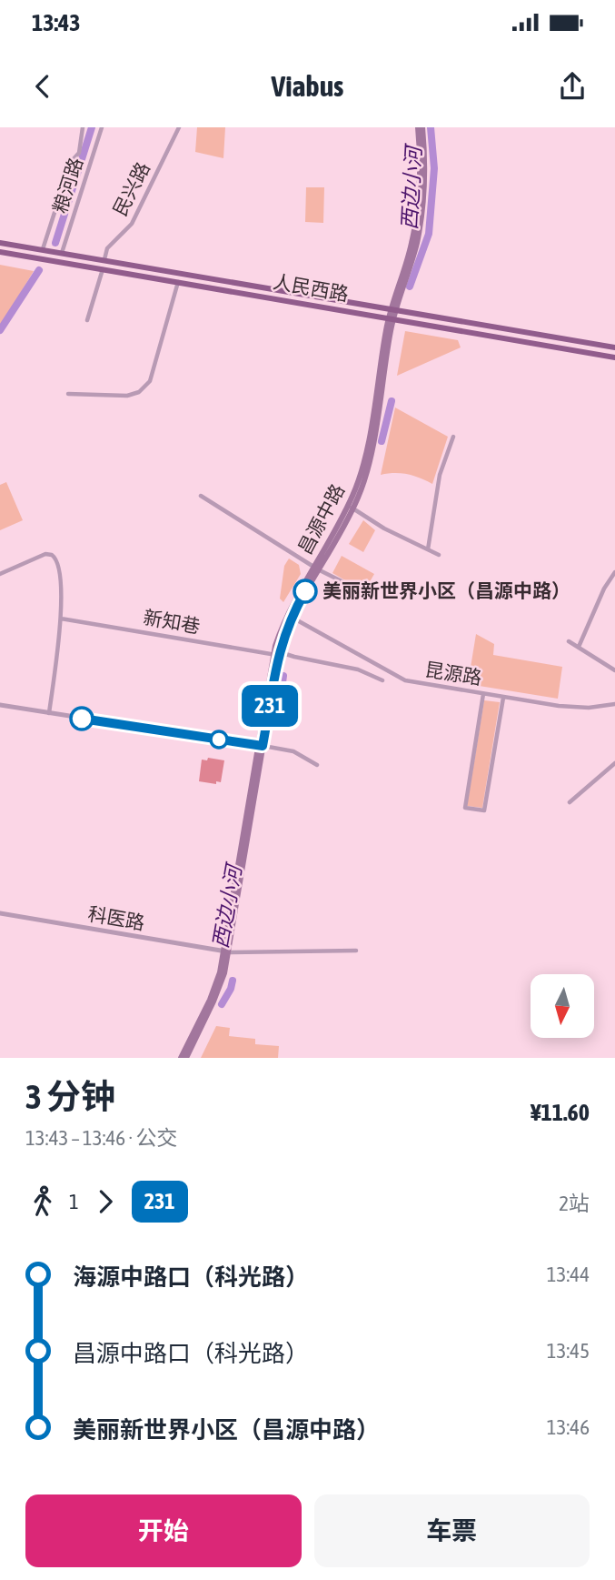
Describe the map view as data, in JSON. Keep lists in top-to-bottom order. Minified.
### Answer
{"streets":{"main road":["人民西路","昌源中路"],"street":["粮河路","民兴路","新知巷","昆源路","科医路"]},"crossings":[["粮河路","人民西路"],["民兴路","人民西路"],["人民西路","昌源中路"],["昌源中路","新知巷"],["昌源中路","昆源路"],["昌源中路","科医路"]],"water":["西边小河"],"places":["美丽新世界小区（昌源中路）"],"lines":["bus line 231"],"north":"bottom","page":{"status":"13:43","header":"Viabus","on_map":"231","heading":["3 分钟","13:43 – 13:46 · 公交","¥11.60"],"legs":["1","231","2站"],"list":[{"name":"海源中路口（科光路）","value":"13:44"},{"name":"昌源中路口（科光路）","value":"13:45"},{"name":"美丽新世界小区（昌源中路）","value":"13:46"}],"buttons":["开始","车票"]}}
